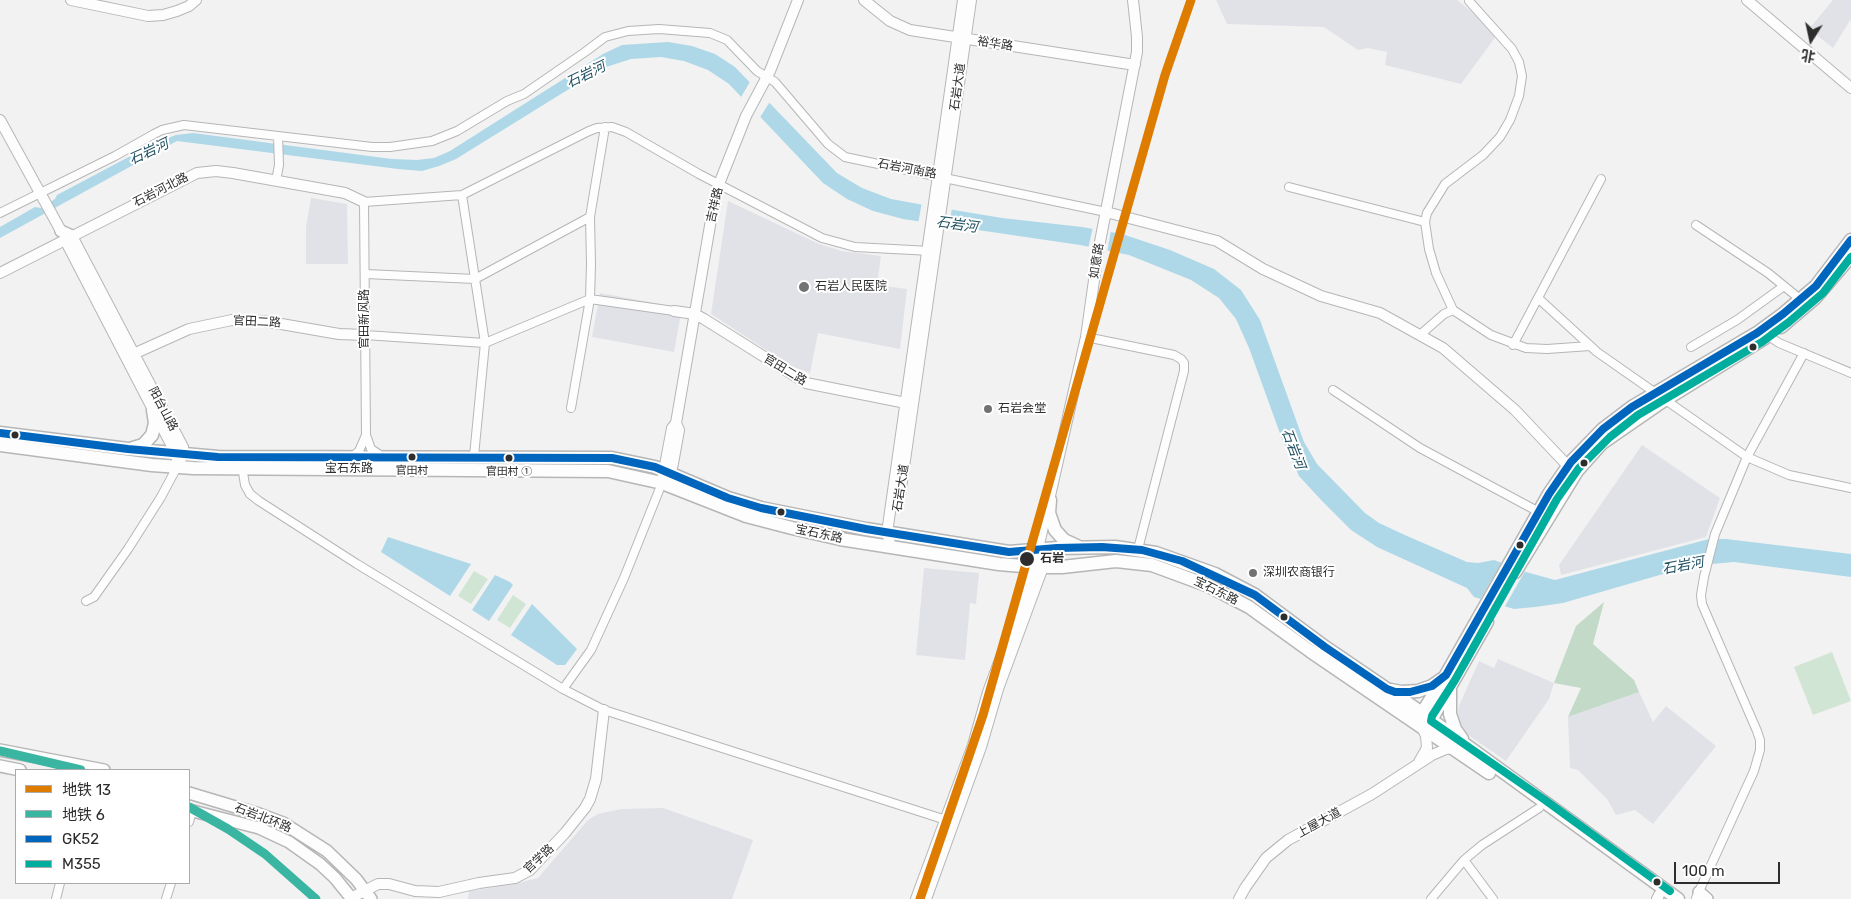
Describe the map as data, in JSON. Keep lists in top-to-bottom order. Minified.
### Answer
{"streets":{"main road":["宝石东路","石岩北环路"],"street":["裕华路","石岩大道","石岩河南路","石岩河北路","吉祥路","如意路","官田新风路","官田二路","阳台山路","上屋大道","官学路"]},"crossings":[["裕华路","石岩大道"],["裕华路","如意路"],["石岩大道","石岩河南路"],["石岩大道","官田二路"],["石岩大道","宝石东路"],["石岩河南路","吉祥路"],["石岩河南路","如意路"],["石岩河南路","阳台山路"],["石岩河北路","官田新风路"],["石岩河北路","阳台山路"],["吉祥路","官田二路"],["吉祥路","宝石东路"],["如意路","宝石东路"],["官田新风路","官田二路"],["官田二路","阳台山路"],["阳台山路","宝石东路"],["宝石东路","上屋大道"],["石岩北环路","官学路"]],"water":["石岩河"],"places":["石岩人民医院","石岩会堂","官田村","官田村 ①","石岩","深圳农商银行"],"lines":["metro line 13","transit line GK52","transit line M355","metro line 6"],"legend":["地铁 13","地铁 6","GK52","M355"],"scale_bar":"100 m","north":"bottom"}
